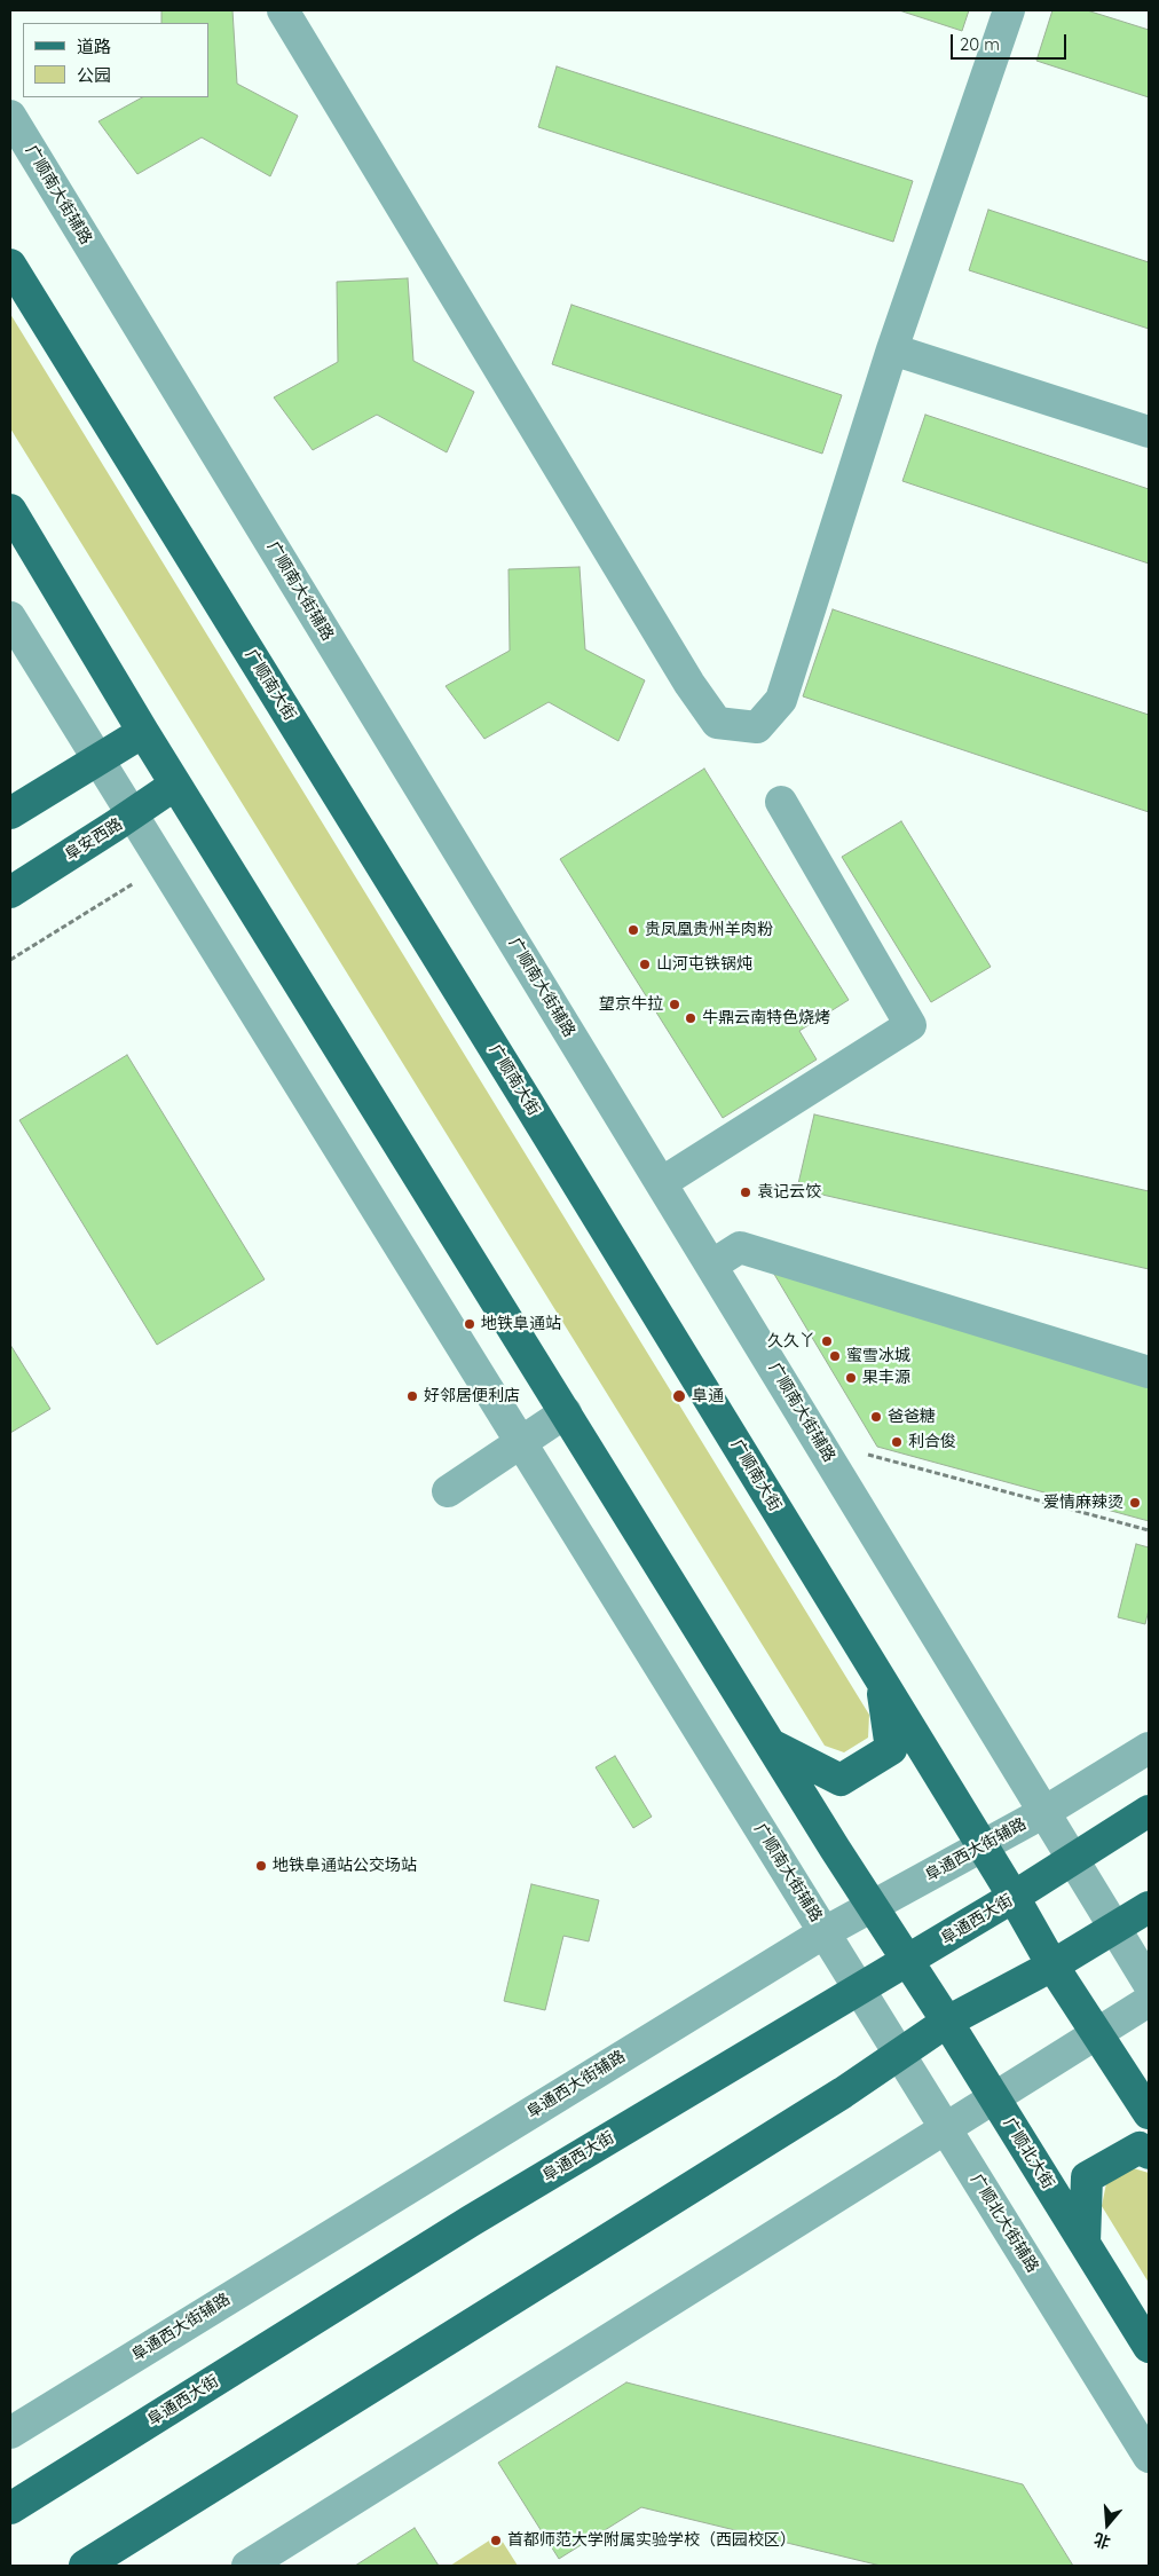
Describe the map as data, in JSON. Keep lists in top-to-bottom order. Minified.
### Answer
{"streets":{"main road":["广顺南大街","阜安西路","阜通西大街","广顺北大街"],"street":["广顺南大街辅路","阜通西大街辅路","广顺北大街辅路"]},"crossings":[["广顺南大街辅路","阜安西路"],["广顺南大街辅路","阜通西大街辅路"],["广顺南大街辅路","阜通西大街"],["广顺南大街辅路","广顺北大街辅路"],["广顺南大街","阜通西大街辅路"],["广顺南大街","阜通西大街"],["阜通西大街","广顺北大街"],["阜通西大街","广顺北大街辅路"]],"places":["贵凤凰贵州羊肉粉","山河屯铁锅炖","望京牛拉","牛鼎云南特色烧烤","袁记云饺","地铁阜通站","久久丫","蜜雪冰城","果丰源","好邻居便利店","阜通","爸爸糖","利合俊","爱情麻辣烫","地铁阜通站公交场站","首都师范大学附属实验学校（西园校区）"],"legend":["道路","公园"],"scale_bar":"20 m","north":"bottom"}
